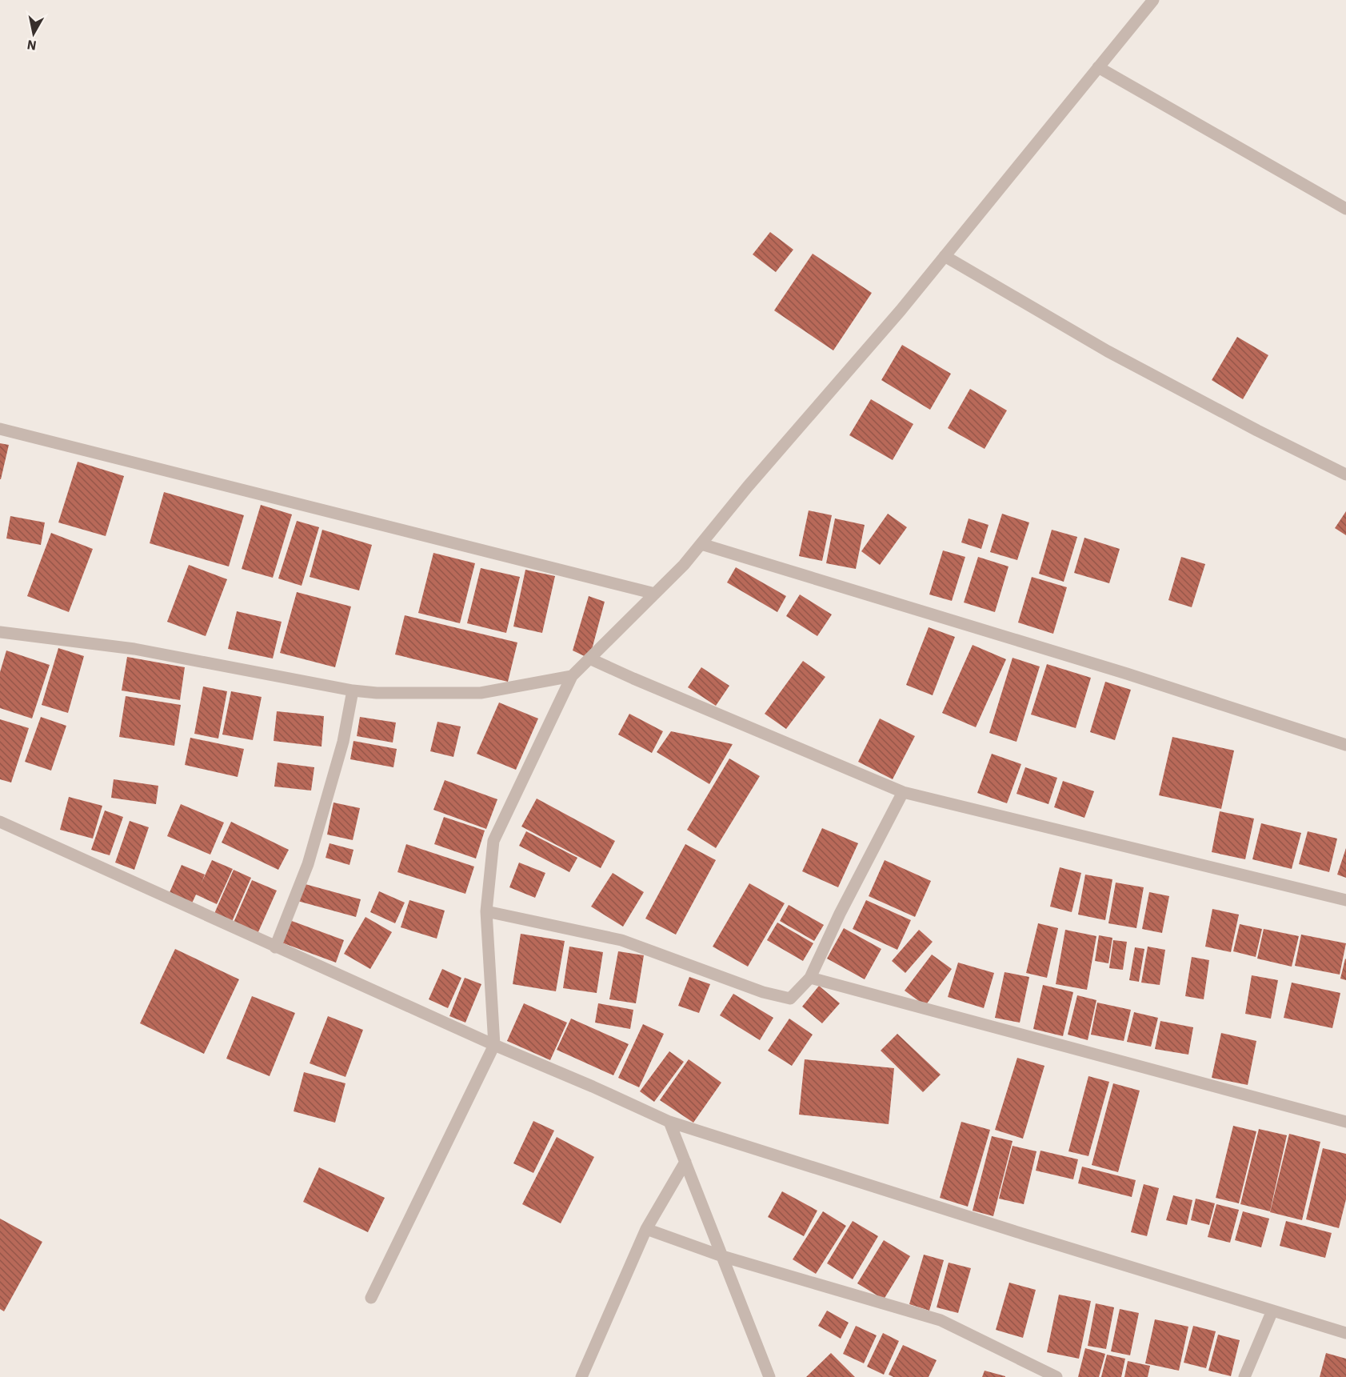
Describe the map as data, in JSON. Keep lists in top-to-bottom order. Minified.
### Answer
{"north":"bottom"}
